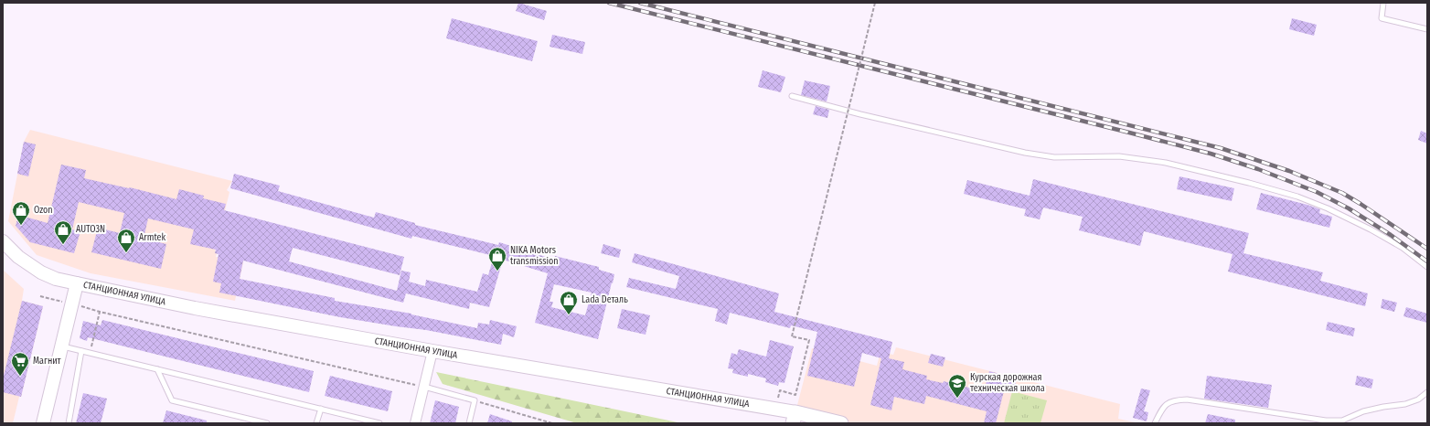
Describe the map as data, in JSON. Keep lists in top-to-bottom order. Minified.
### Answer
{"streets":{"main road":["СТАНЦИОННАЯ УЛИЦА"]},"places":{"shop":["Ozon","AUTO3N","Armtek","NIKA Motors transmission","Lada Dеталь"],"supermarket":["Магнит"],"school or university":["Курская дорожная техническая школа"]}}
